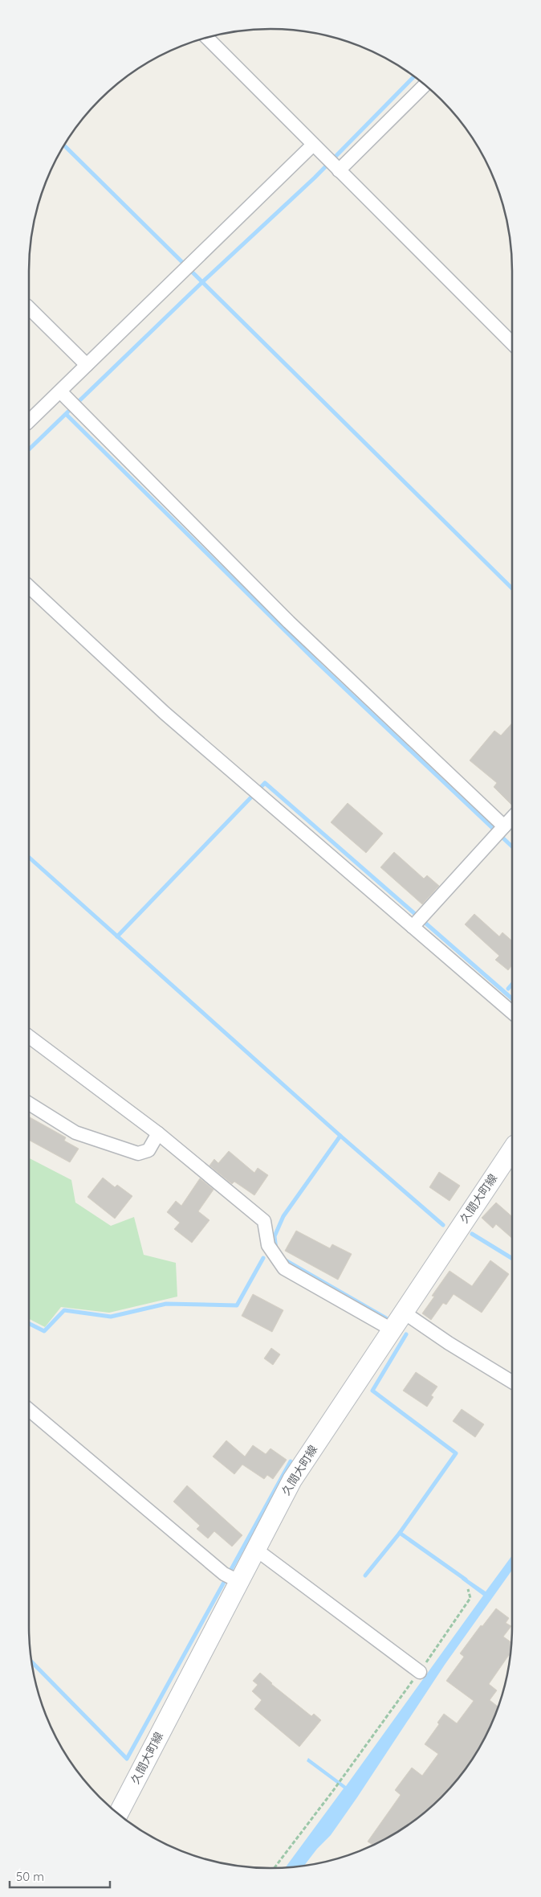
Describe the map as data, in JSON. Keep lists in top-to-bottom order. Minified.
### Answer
{"streets":{"main road":["久間大町線"]},"scale_bar":"50 m"}
